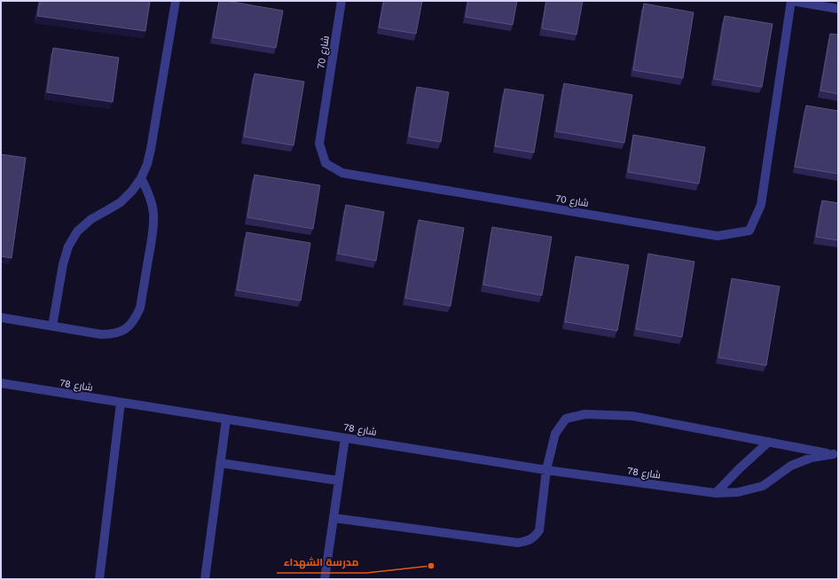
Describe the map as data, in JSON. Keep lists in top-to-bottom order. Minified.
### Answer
{"streets":{"street":["شارع 70","شارع 78"]},"places":["مدرسة الشهداء"]}
